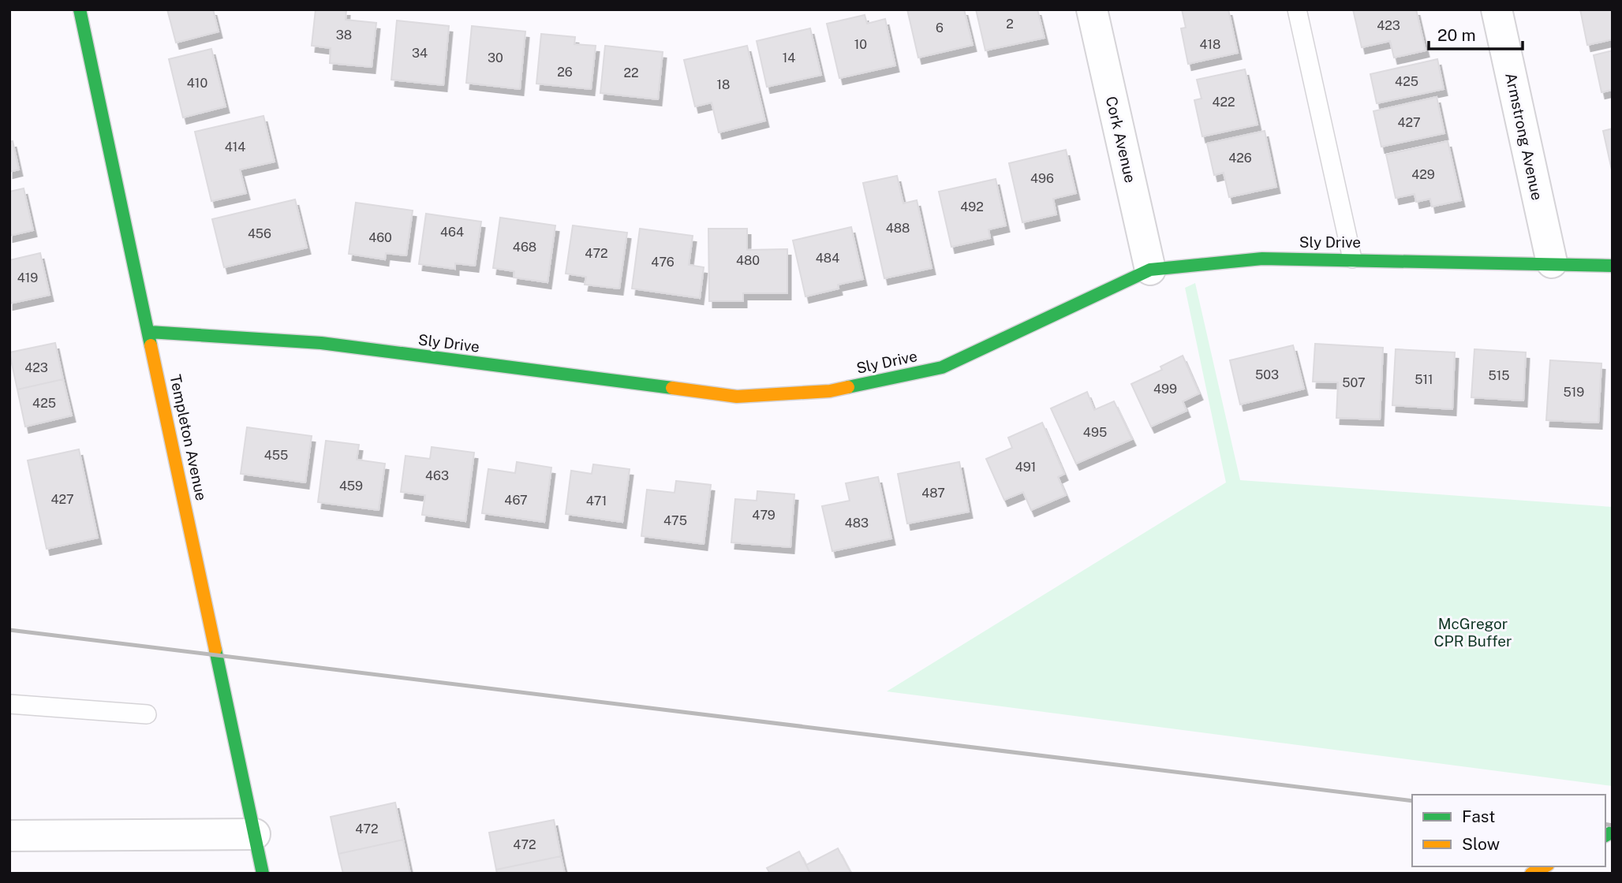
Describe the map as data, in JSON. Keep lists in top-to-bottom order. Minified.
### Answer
{"streets":{"street":["Armstrong Avenue","Cork Avenue","Sly Drive","Templeton Avenue"]},"crossings":[["Armstrong Avenue","Sly Drive"],["Cork Avenue","Sly Drive"],["Sly Drive","Templeton Avenue"]],"parks":["McGregor CPR Buffer"],"house_numbers":["2","423","6","38","10","418","34","30","14","26","22","425","410","18","422","427","414","426","429","496","492","488","464","456","460","468","472","484","480","476","419","423","503","515","511","507","499","519","425","495","455","491","463","459","487","427","467","471","479","475","483","472","472"],"legend":["Fast","Slow"],"scale_bar":"20 m"}
